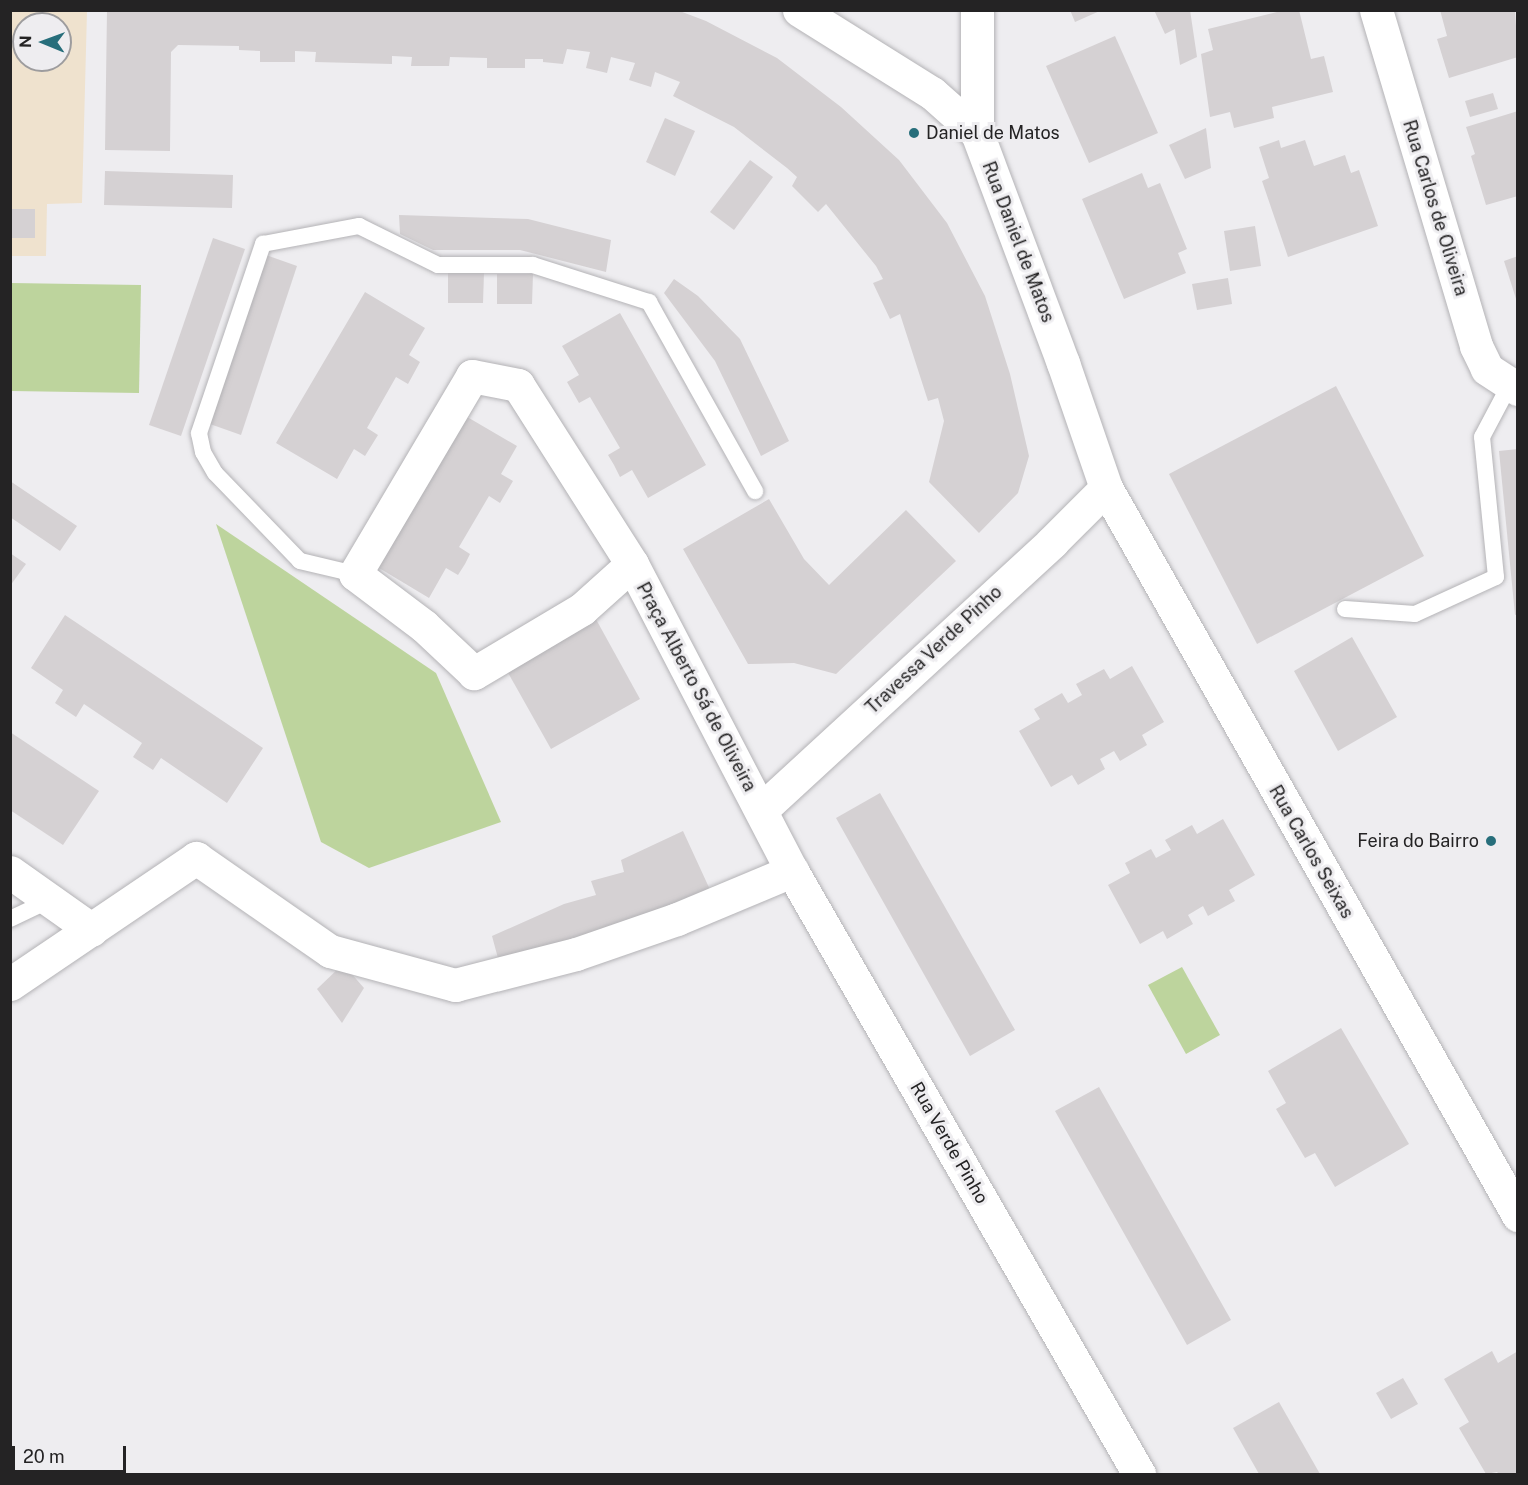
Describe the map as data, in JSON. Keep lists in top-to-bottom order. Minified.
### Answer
{"streets":{"street":["Rua Carlos de Oliveira","Rua Daniel de Matos","Travessa Verde Pinho","Praça Alberto Sá de Oliveira","Rua Carlos Seixas","Rua Verde Pinho"]},"crossings":[["Rua Daniel de Matos","Travessa Verde Pinho"],["Rua Daniel de Matos","Rua Carlos Seixas"],["Travessa Verde Pinho","Praça Alberto Sá de Oliveira"],["Travessa Verde Pinho","Rua Carlos Seixas"],["Travessa Verde Pinho","Rua Verde Pinho"],["Praça Alberto Sá de Oliveira","Rua Verde Pinho"]],"places":["Daniel de Matos","Feira do Bairro"],"scale_bar":"20 m","north":"left"}
